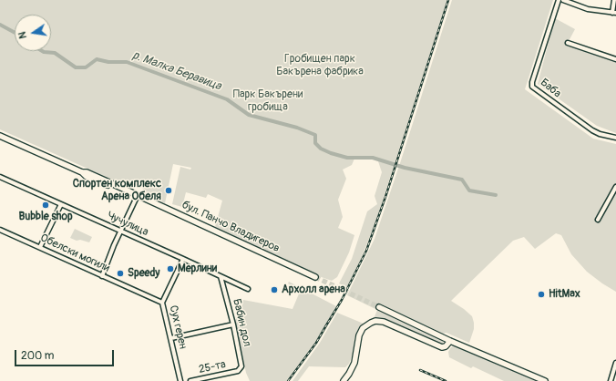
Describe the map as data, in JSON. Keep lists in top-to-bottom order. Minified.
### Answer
{"streets":{"street":["Баба","Чучулица","бул. Панчо Владигеров","Обелски могили","Бабин дол","Сух герен","25-та"]},"crossings":[["Чучулица","Бабин дол"],["Чучулица","Сух герен"],["Обелски могили","Сух герен"],["Бабин дол","25-та"]],"water":["р. Малка Беравица"],"parks":["Гробищен парк Бакърена фабрика","Парк Бакърени гробища"],"places":["Спортен комплекс Арена Обеля","Bubble shop","Мерлини","Speedy","Архолл арена","HitMax"],"scale_bar":"200 m","north":"left"}
